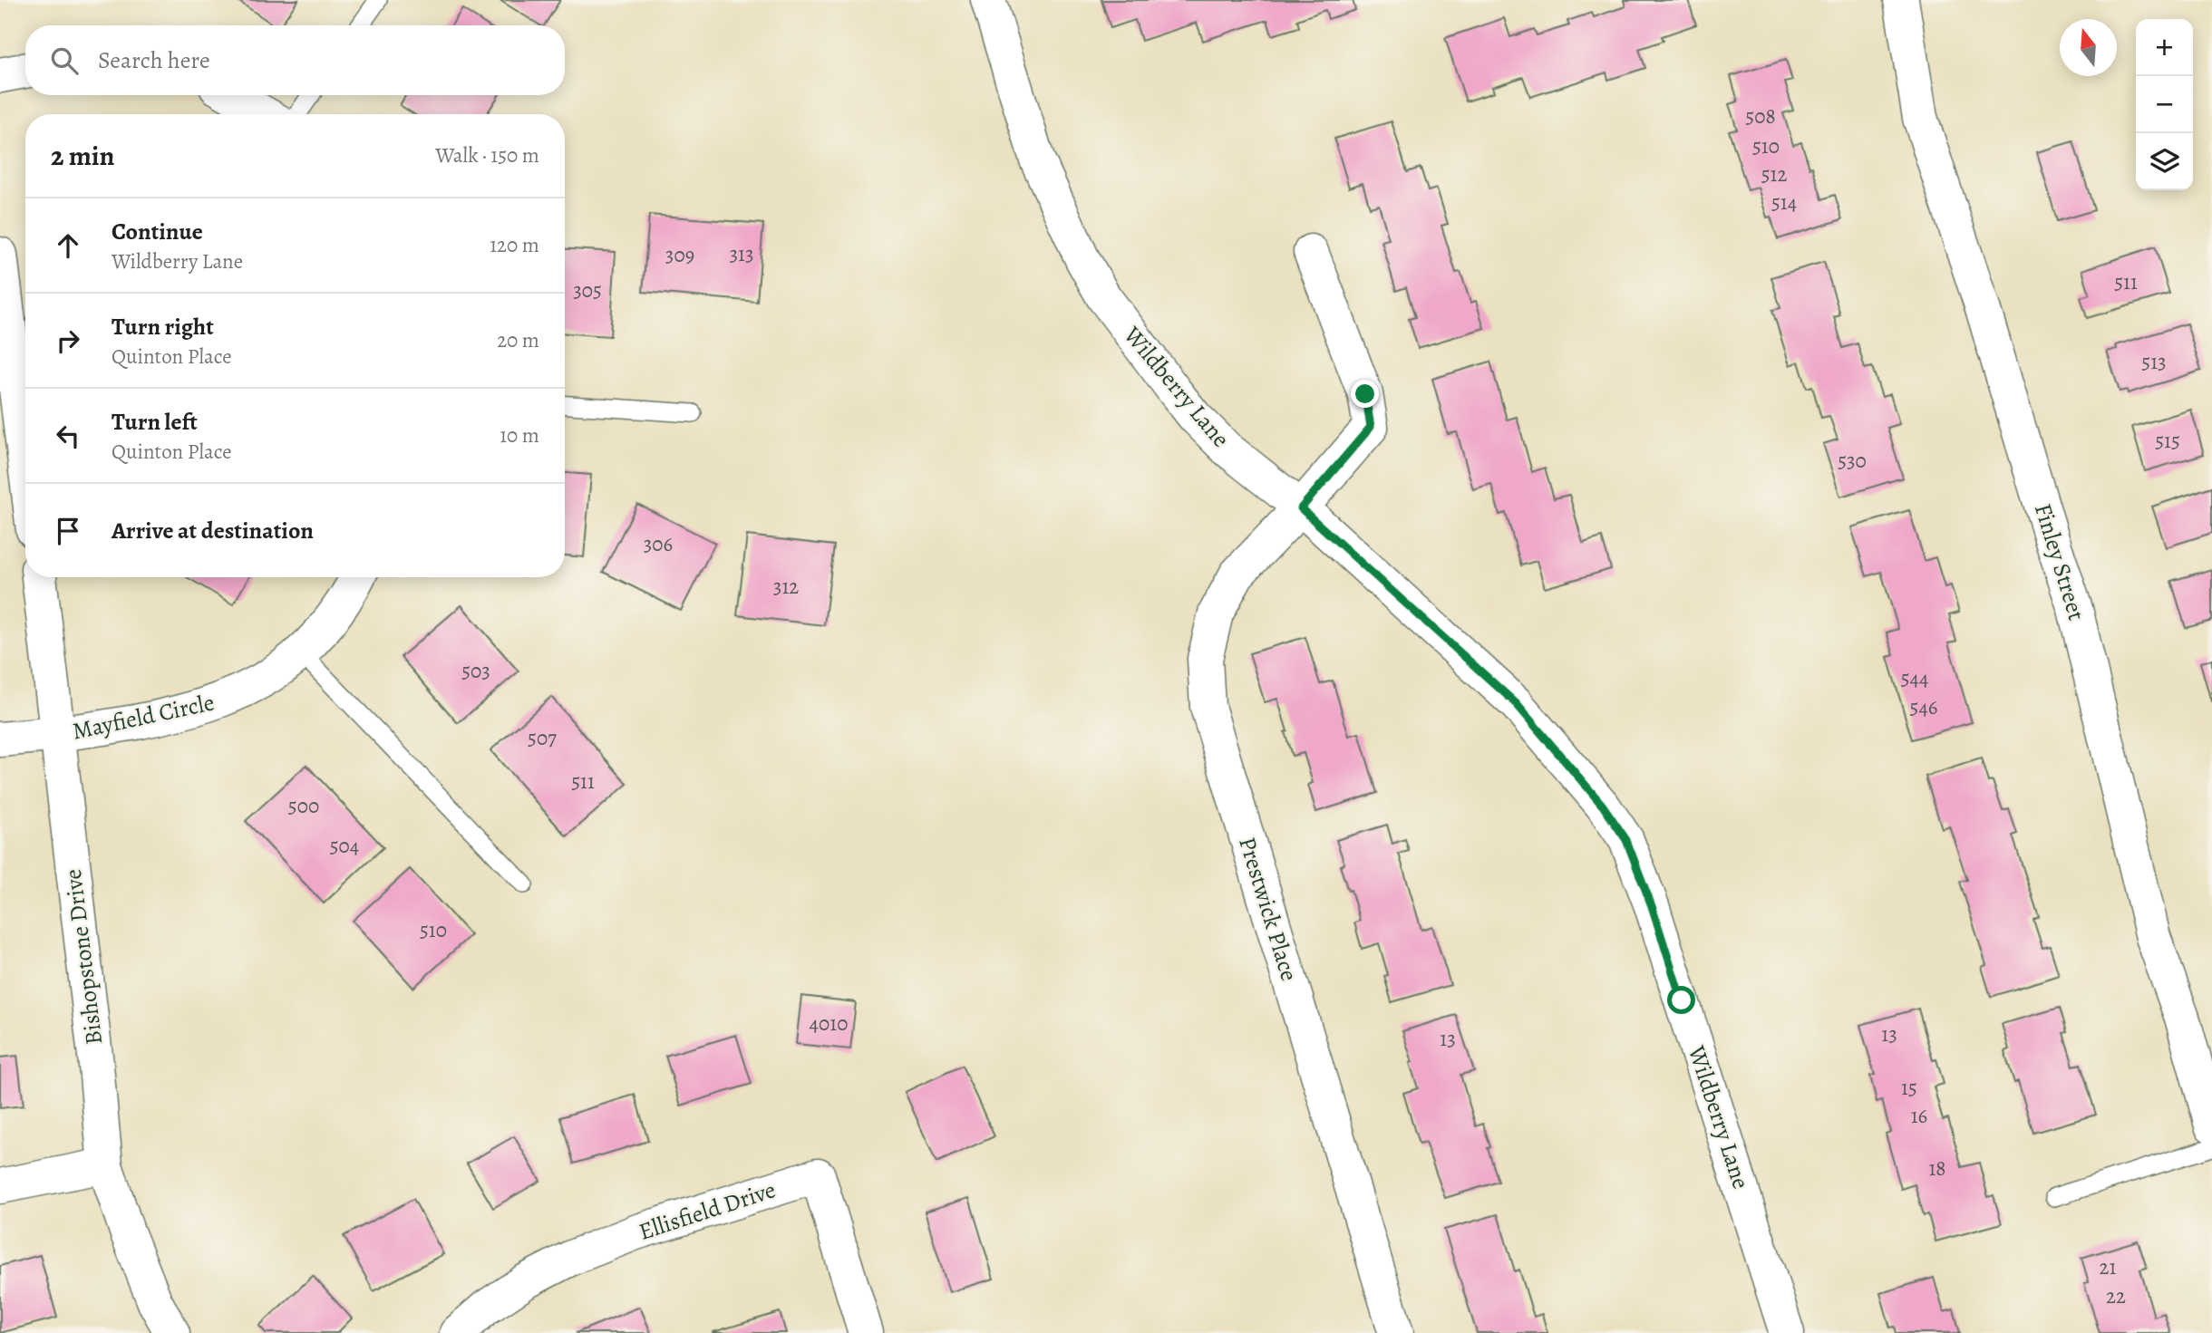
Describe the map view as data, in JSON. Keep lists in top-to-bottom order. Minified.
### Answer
{"streets":{"street":["Wildberry Lane","Finley Street","Mayfield Circle","Prestwick Place","Bishopstone Drive","Ellisfield Drive"]},"crossings":[["Wildberry Lane","Prestwick Place"],["Mayfield Circle","Bishopstone Drive"]],"house_numbers":["508","510","512","514","313","309","511","305","513","515","530","306","312","503","544","546","507","511","500","504","510","4010","13","13","15","16","18","21","22"],"north":"top","page":{"map_buttons":["+","−"],"search":"Search here","heading":["2 min","Walk · 150 m"],"list":[["Continue","Wildberry Lane","120 m"],["Turn right","Quinton Place","20 m"],["Turn left","Quinton Place","10 m"],"Arrive at destination"]}}
